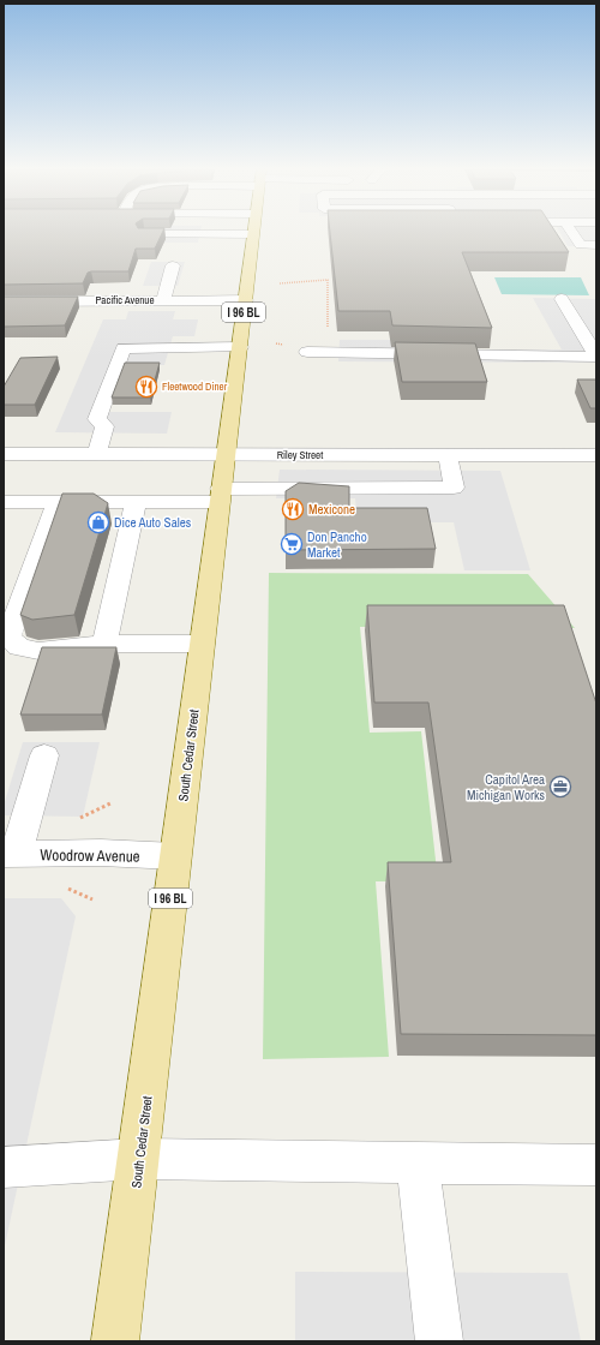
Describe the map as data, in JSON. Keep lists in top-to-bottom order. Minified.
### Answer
{"streets":{"main road":["I 96 BL","South Cedar Street"],"street":["Pacific Avenue","Riley Street","Woodrow Avenue"]},"crossings":[["Pacific Avenue","South Cedar Street"],["Riley Street","South Cedar Street"],["South Cedar Street","Woodrow Avenue"]],"places":{"restaurant":["Fleetwood Diner","Mexicone"],"shop":["Dice Auto Sales"],"supermarket":["Don Pancho Market"],"office":["Capitol Area Michigan Works"]}}
